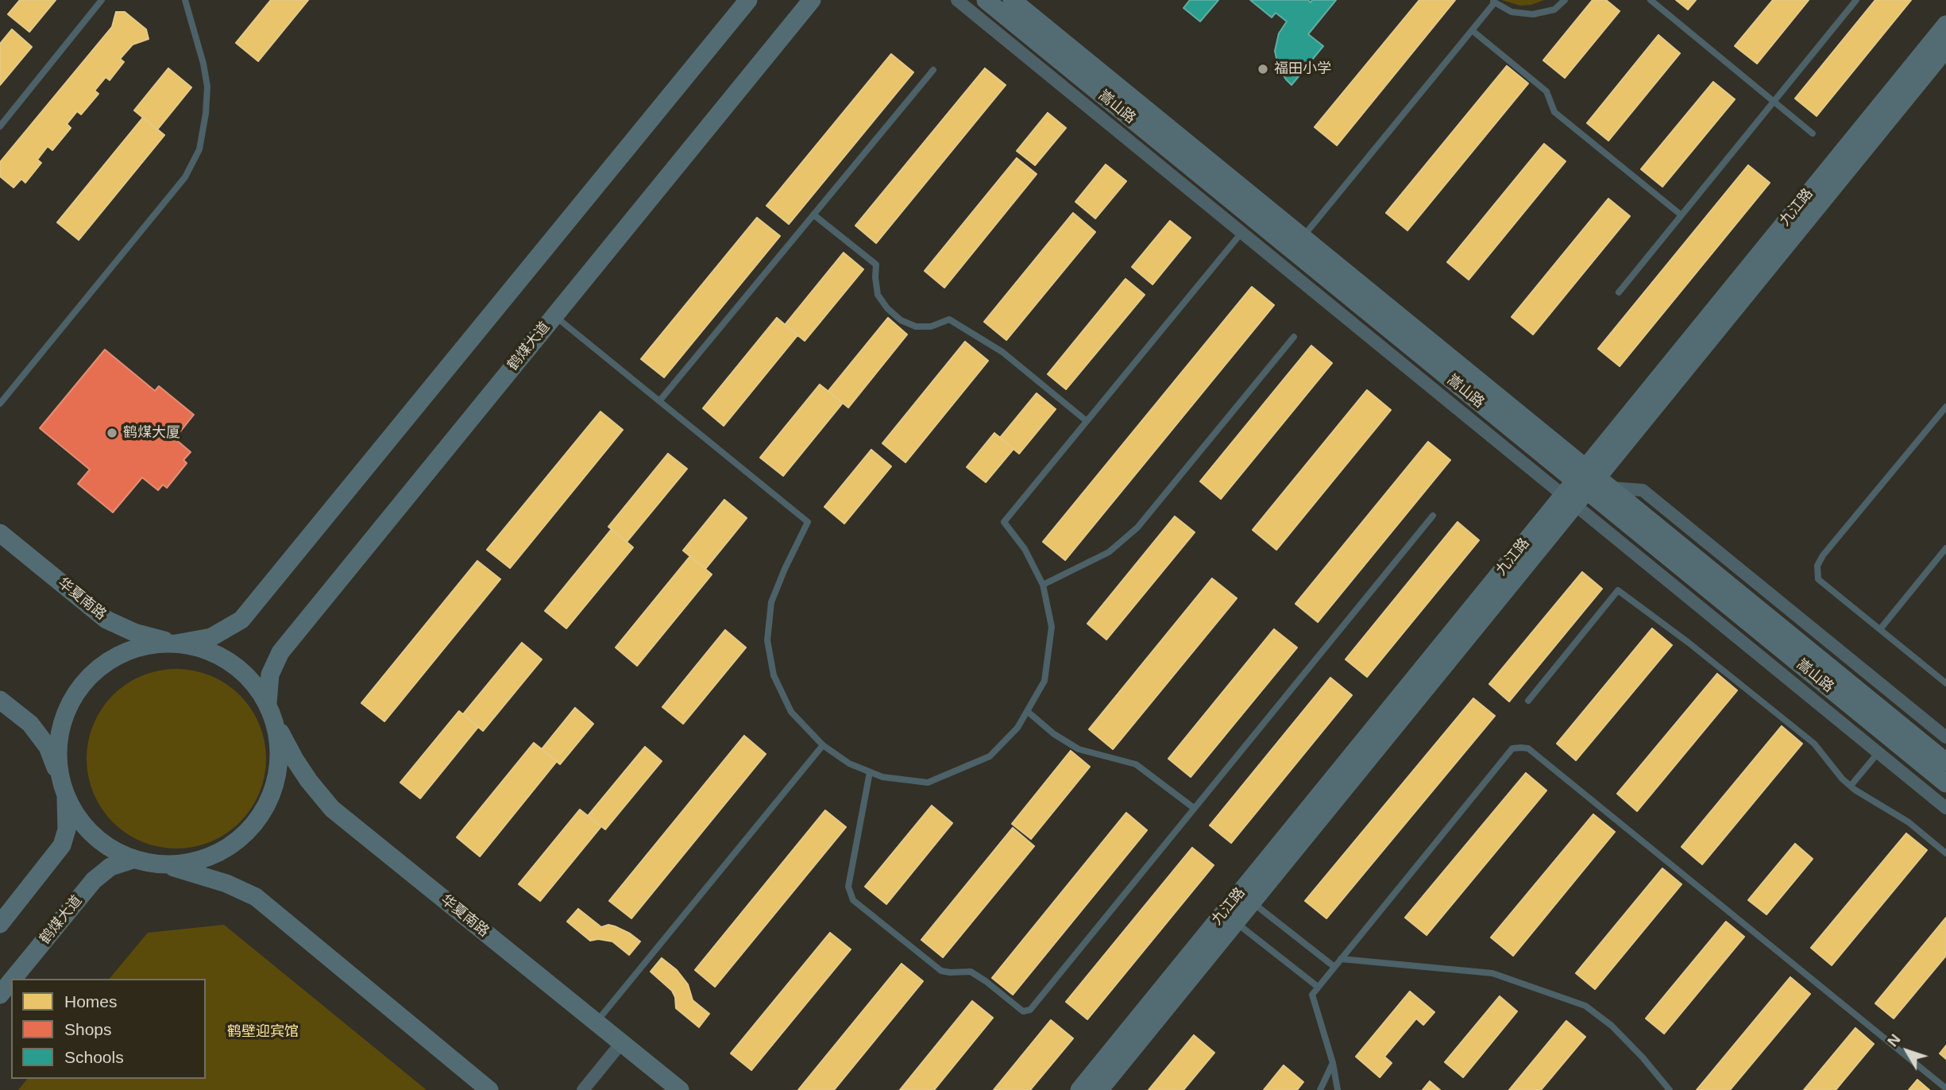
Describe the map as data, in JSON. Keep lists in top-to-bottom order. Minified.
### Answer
{"streets":{"street":["嵩山路","九江路","鹤煤大道","华夏南路"]},"crossings":[["嵩山路","九江路"],["鹤煤大道","华夏南路"]],"parks":["鹤壁迎宾馆"],"places":["福田小学","鹤煤大厦"],"legend":["Homes","Shops","Schools"],"north":"top left"}
